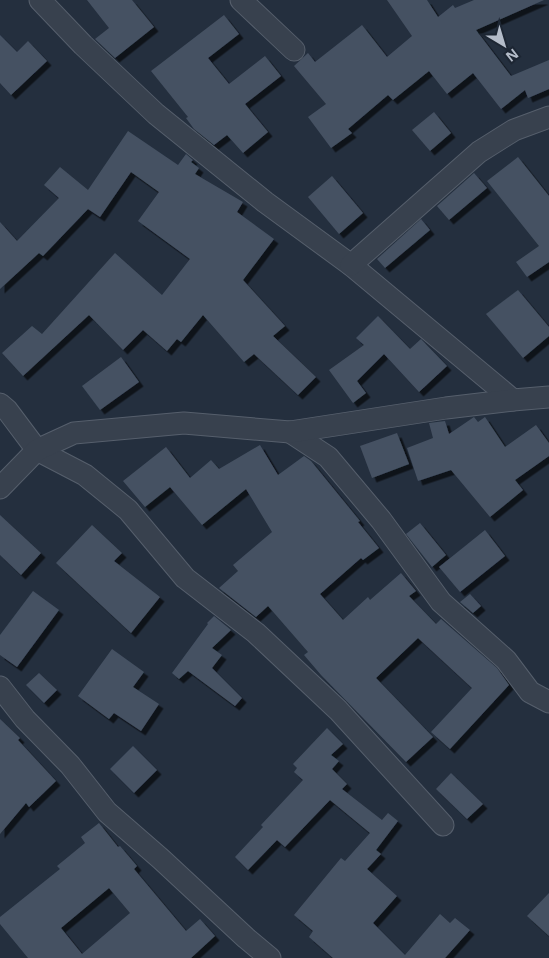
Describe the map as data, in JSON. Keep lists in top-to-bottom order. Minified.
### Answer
{"north":"bottom right"}
